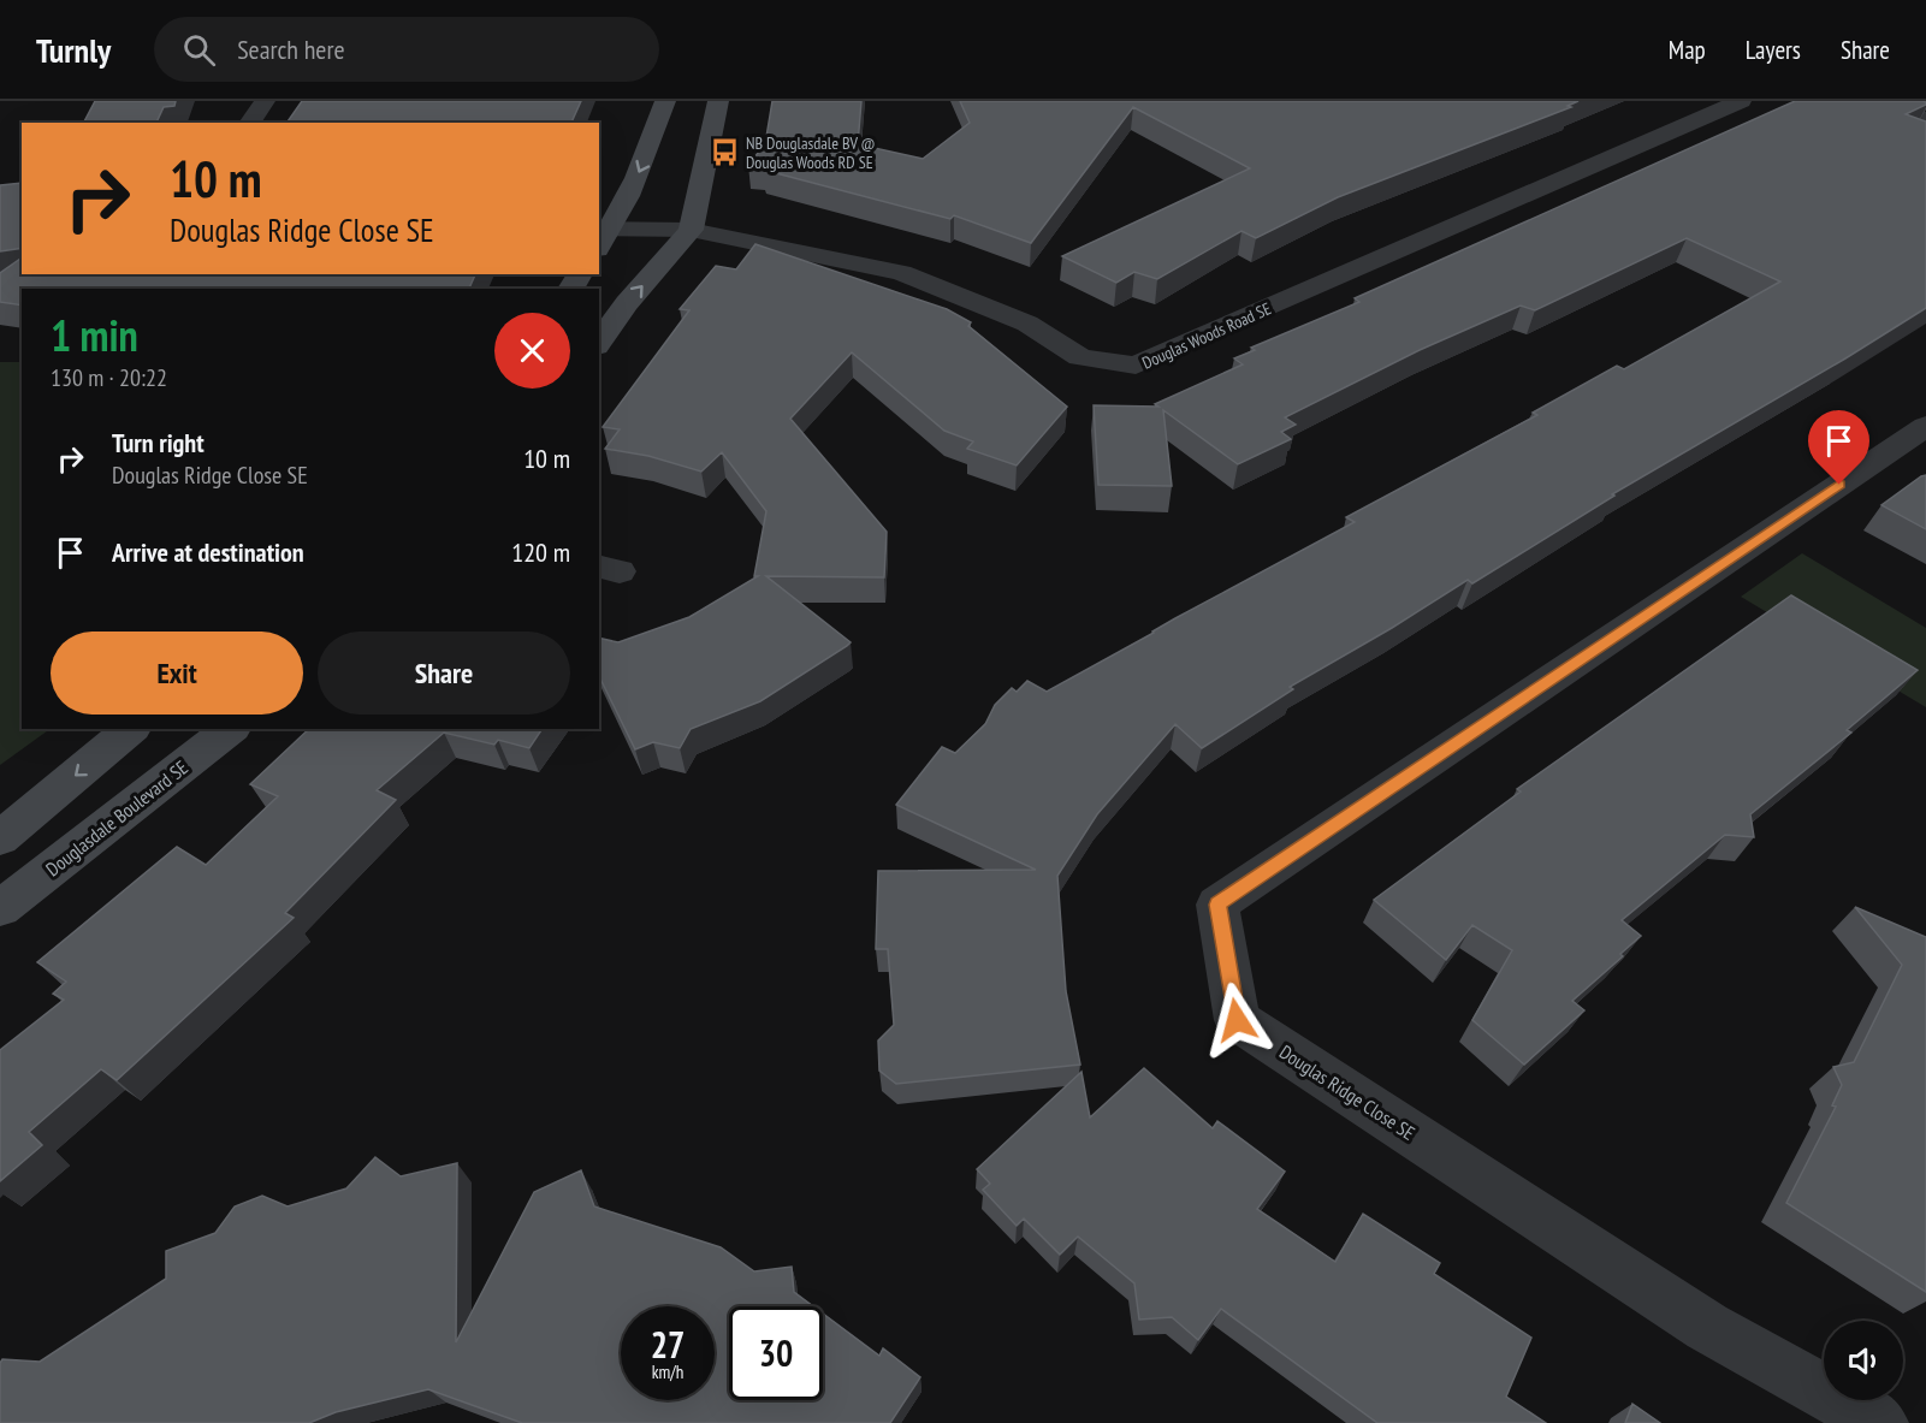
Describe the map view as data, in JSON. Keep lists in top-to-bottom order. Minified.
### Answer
{"streets":{"street":["Douglas Woods Road SE","Douglasdale Boulevard SE","Douglas Ridge Close SE"]},"places":{"bus stop":["NB Douglasdale BV @ Douglas Woods RD SE"]},"page":{"header":"Turnly","search":"Search here","nav":["Map","Layers","Share"],"turn":["10 m","Douglas Ridge Close SE"],"heading":["1 min","130 m · 20:22"],"list":[{"name":"Turn right","note":"Douglas Ridge Close SE","value":"10 m"},{"name":"Arrive at destination","value":"120 m"}],"buttons":["Exit","Share"],"speed":"27 km/h","limit":"30"}}
